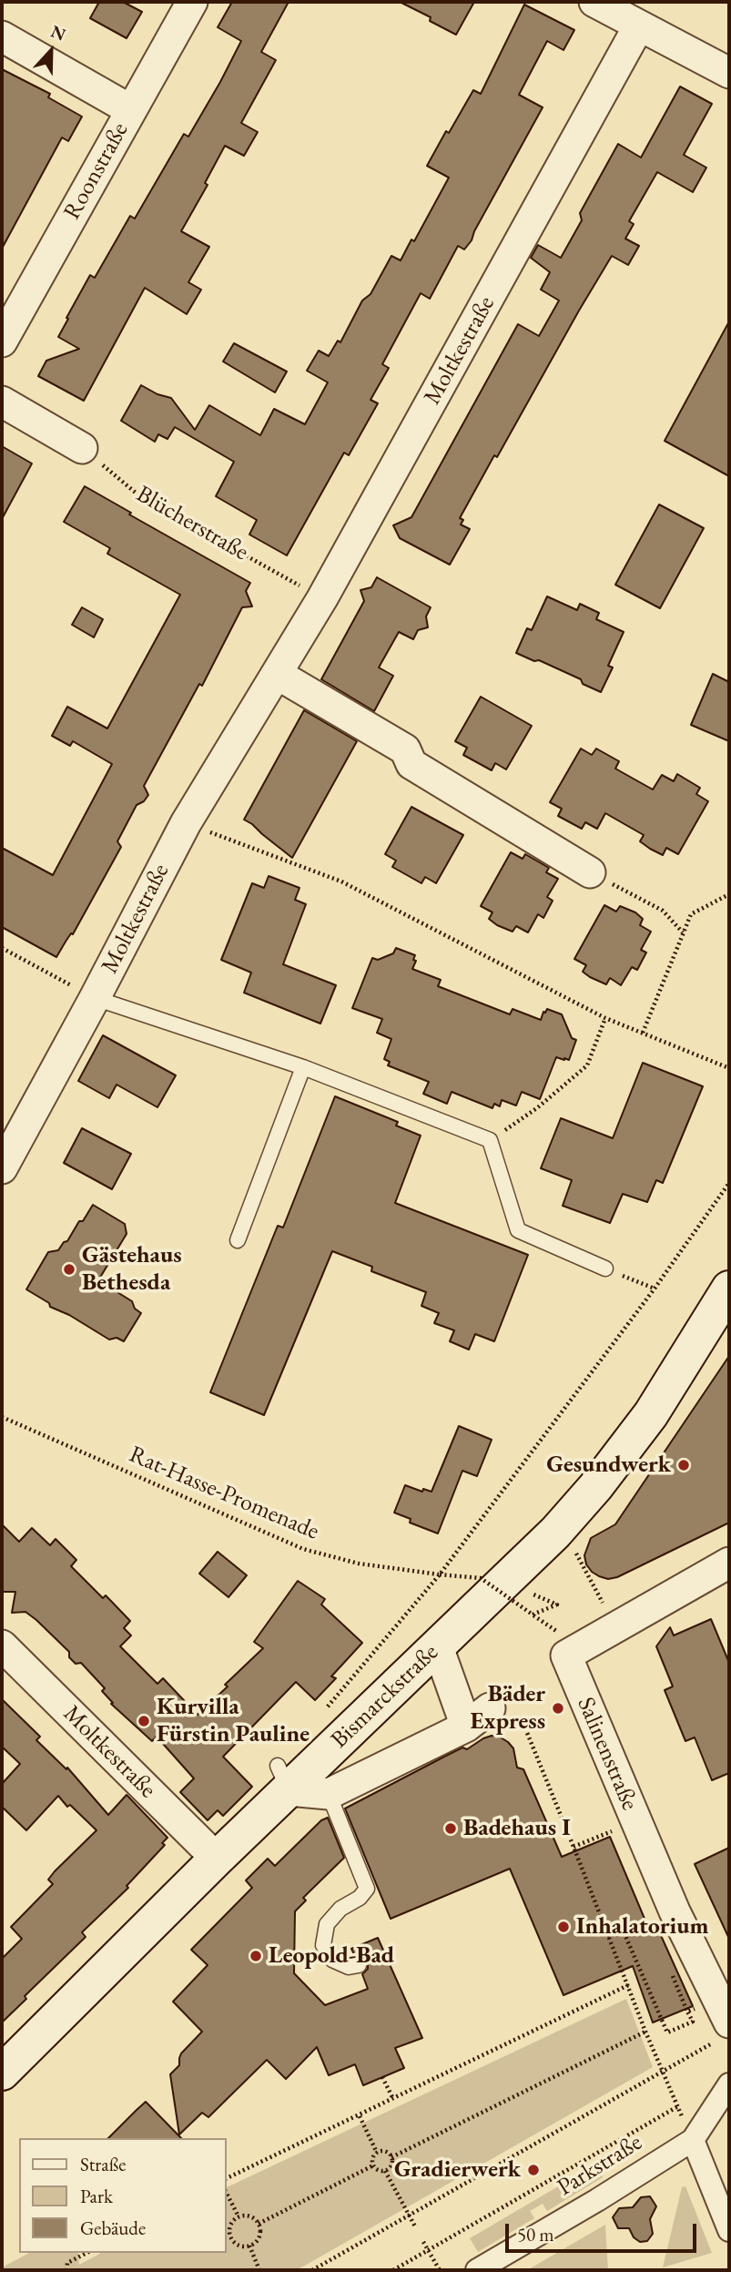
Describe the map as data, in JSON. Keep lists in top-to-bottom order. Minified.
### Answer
{"streets":{"main road":["Bismarckstraße"],"street":["Roonstraße","Moltkestraße","Salinenstraße","Parkstraße"],"path":["Blücherstraße","Rat-Hasse-Promenade"]},"crossings":[["Moltkestraße","Blücherstraße"],["Moltkestraße","Bismarckstraße"]],"places":["Gästehaus Bethesda","Gesundwerk","Bäder Express","Kurvilla Fürstin Pauline","Badehaus I","Inhalatorium","Leopold-Bad","Gradierwerk"],"legend":["Straße","Park","Gebäude"],"scale_bar":"50 m","north":"top"}
